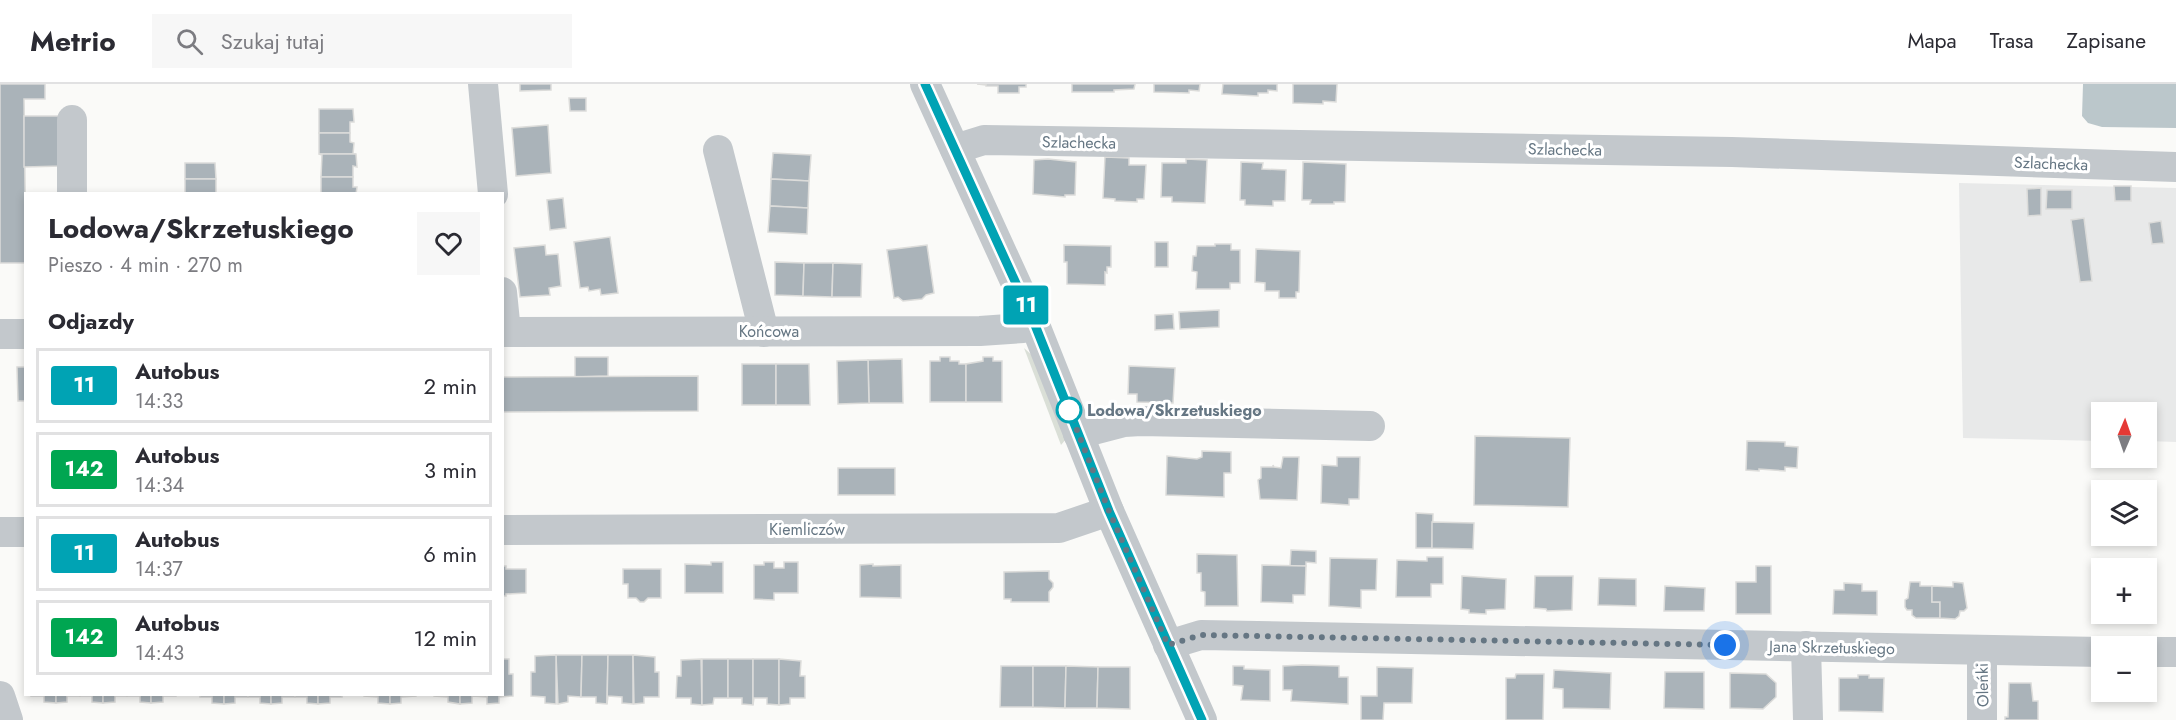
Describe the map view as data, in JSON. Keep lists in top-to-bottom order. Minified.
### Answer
{"streets":{"street":["Szlachecka","Końcowa","Kiemliczów","Jana Skrzetuskiego","Oleńki"]},"crossings":[["Jana Skrzetuskiego","Oleńki"]],"places":["Lodowa/Skrzetuskiego"],"lines":["bus line 11"],"north":"top","page":{"header":"Metrio","search":"Szukaj tutaj","nav":["Mapa","Trasa","Zapisane"],"on_map":"11","heading":[["Lodowa/Skrzetuskiego","Pieszo · 4 min · 270 m"],"Odjazdy"],"list":[{"mark":"11","name":"Autobus","note":"14:33","value":"2 min"},{"mark":"142","name":"Autobus","note":"14:34","value":"3 min"},{"mark":"11","name":"Autobus","note":"14:37","value":"6 min"},{"mark":"142","name":"Autobus","note":"14:43","value":"12 min"}],"map_buttons":["+","−"]}}
